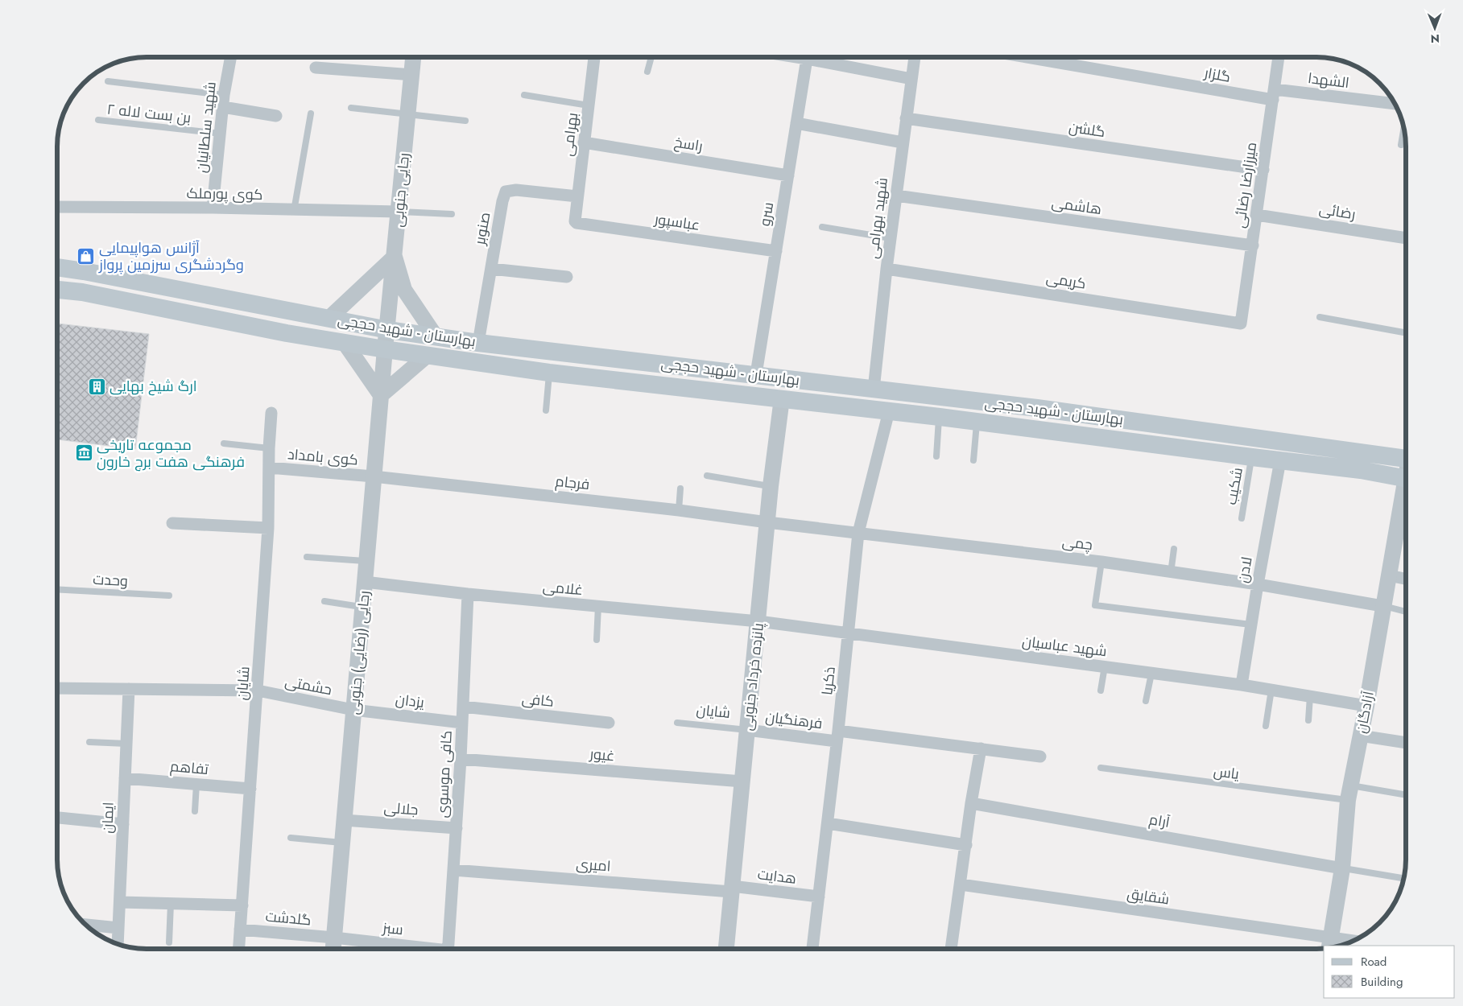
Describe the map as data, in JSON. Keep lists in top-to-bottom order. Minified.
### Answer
{"streets":{"main road":["بهارستان - شهید حججی"],"street":["گلزار","الشهدا","شهید سلطانیان","گلشن","بهرامی","راسخ","میرزارضا رضائی","رجایی جنوبی","کوی پورملک","هاشمی","رضائی","سرو","شهید بهرامی","عباسپور","صنوبر","کریمی","کوی بامداد","فرجام","چمی","لادن","غلامی","شهید عباسیان","رجایی (رضایی) جنوبی","پانزده خرداد جنوبی","ذکریا","شایان","حشمتی","کافی","یزدان","آزادگان","فرهنگیان","غیور","تفاهم","کافی موسوی","جلالی","ایمان","آرام","امیری","هدایت","شقایق","گلدشت","سبز"],"lane":["بن بست لاله ۲","شکیب","وحدت","یاس"]},"crossings":[["گلزار","الشهدا"],["گلزار","میرزارضا رضائی"],["الشهدا","میرزارضا رضائی"],["بن بست لاله ۲","شهید سلطانیان"],["شهید سلطانیان","کوی پورملک"],["گلشن","میرزارضا رضائی"],["گلشن","شهید بهرامی"],["بهرامی","راسخ"],["بهرامی","عباسپور"],["بهرامی","صنوبر"],["راسخ","سرو"],["میرزارضا رضائی","هاشمی"],["میرزارضا رضائی","رضائی"],["میرزارضا رضائی","کریمی"],["رجایی جنوبی","کوی پورملک"],["رجایی جنوبی","بهارستان - شهید حججی"],["رجایی جنوبی","رجایی (رضایی) جنوبی"],["هاشمی","شهید بهرامی"],["سرو","عباسپور"],["سرو","بهارستان - شهید حججی"],["شهید بهرامی","کریمی"],["شهید بهرامی","بهارستان - شهید حججی"],["صنوبر","بهارستان - شهید حججی"],["بهارستان - شهید حججی","شکیب"],["بهارستان - شهید حججی","لادن"],["بهارستان - شهید حججی","رجایی (رضایی) جنوبی"],["بهارستان - شهید حججی","پانزده خرداد جنوبی"],["بهارستان - شهید حججی","ذکریا"],["کوی بامداد","فرجام"],["کوی بامداد","رجایی (رضایی) جنوبی"],["کوی بامداد","شایان"],["فرجام","چمی"],["فرجام","رجایی (رضایی) جنوبی"],["فرجام","پانزده خرداد جنوبی"],["چمی","لادن"],["چمی","پانزده خرداد جنوبی"],["چمی","ذکریا"],["چمی","آزادگان"],["لادن","شهید عباسیان"],["غلامی","شهید عباسیان"],["غلامی","رجایی (رضایی) جنوبی"],["غلامی","پانزده خرداد جنوبی"],["غلامی","کافی موسوی"],["شهید عباسیان","پانزده خرداد جنوبی"],["شهید عباسیان","ذکریا"],["شهید عباسیان","آزادگان"],["رجایی (رضایی) جنوبی","حشمتی"],["رجایی (رضایی) جنوبی","یزدان"],["رجایی (رضایی) جنوبی","جلالی"],["رجایی (رضایی) جنوبی","گلدشت"],["رجایی (رضایی) جنوبی","سبز"],["پانزده خرداد جنوبی","شایان"],["پانزده خرداد جنوبی","فرهنگیان"],["پانزده خرداد جنوبی","غیور"],["پانزده خرداد جنوبی","امیری"],["پانزده خرداد جنوبی","هدایت"],["ذکریا","فرهنگیان"],["ذکریا","هدایت"],["شایان","حشمتی"],["شایان","فرهنگیان"],["شایان","تفاهم"],["شایان","گلدشت"],["حشمتی","یزدان"],["حشمتی","ایمان"],["کافی","کافی موسوی"],["یزدان","کافی موسوی"],["آزادگان","یاس"],["آزادگان","آرام"],["آزادگان","شقایق"],["غیور","کافی موسوی"],["تفاهم","ایمان"],["کافی موسوی","جلالی"],["کافی موسوی","امیری"],["امیری","هدایت"],["گلدشت","سبز"]],"places":{"shop":["آژانس هواپیمایی و‌گردشگری سرزمین پرواز"],"building":["ارگ شیخ بهایی"],"museum":["مجموعه تاریخی فرهنگی هفت برج خارون"]},"legend":["Road","Building"],"north":"bottom"}
